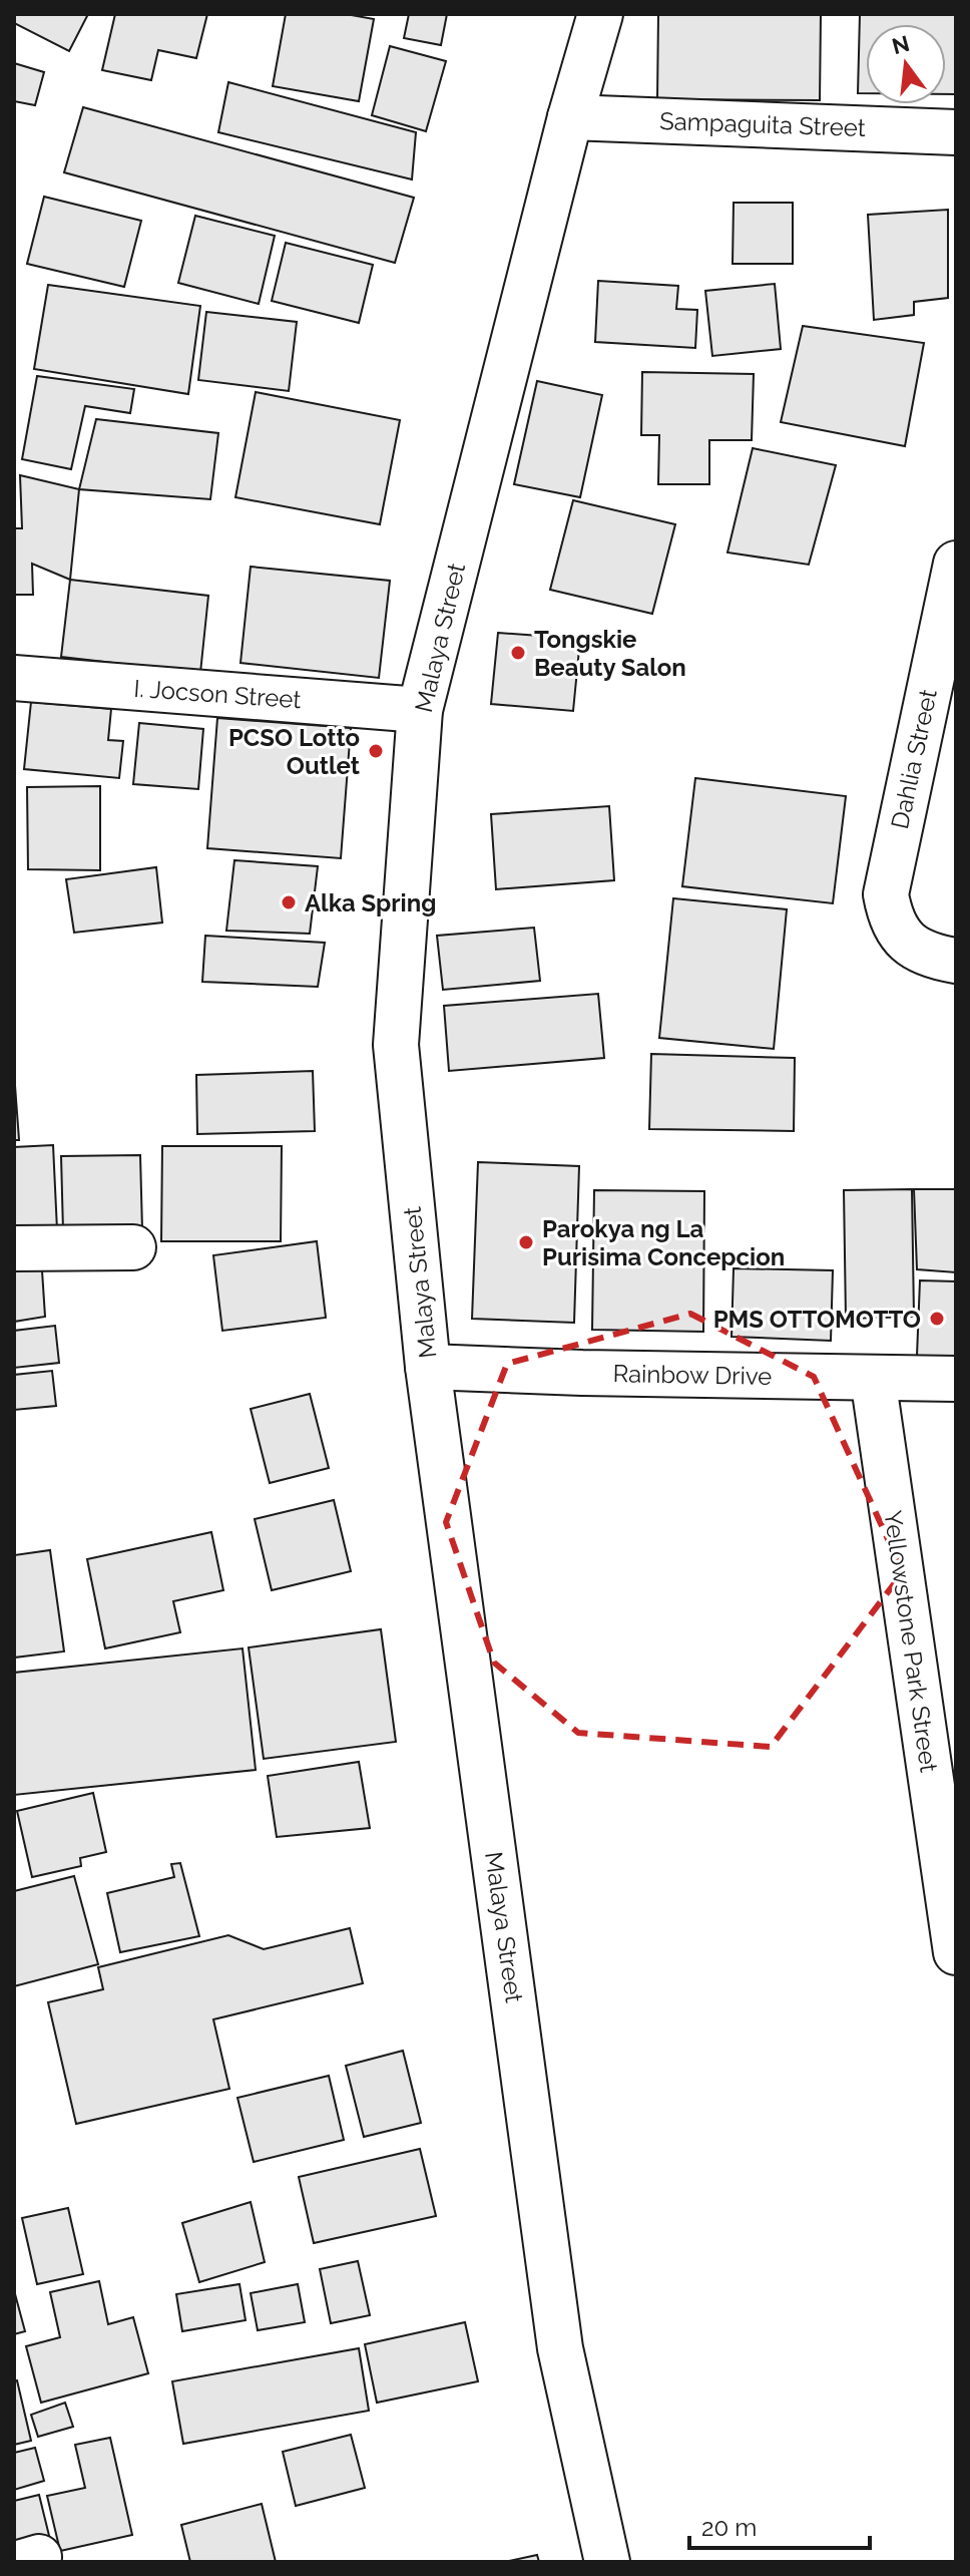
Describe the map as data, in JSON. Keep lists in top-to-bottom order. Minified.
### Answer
{"streets":{"street":["Sampaguita Street","Malaya Street","I. Jocson Street","Dahlia Street","Rainbow Drive","Yellowstone Park Street"]},"crossings":[["Sampaguita Street","Malaya Street"],["Malaya Street","I. Jocson Street"],["Malaya Street","Rainbow Drive"],["Rainbow Drive","Yellowstone Park Street"]],"places":["Tongskie Beauty Salon","PCSO Lotto Outlet","Alka Spring","Parokya ng La Purisima Concepcion","PMS OTTOMOTTO"],"scale_bar":"20 m","north":"top"}
